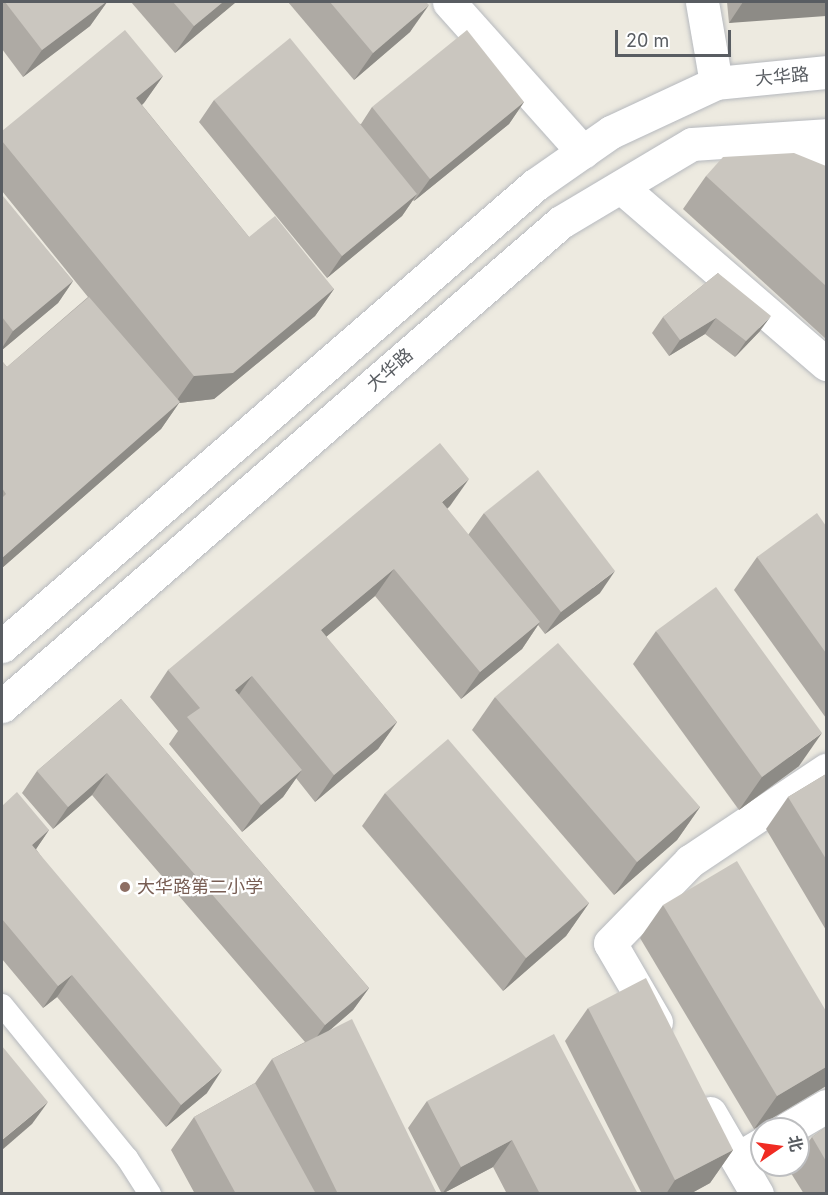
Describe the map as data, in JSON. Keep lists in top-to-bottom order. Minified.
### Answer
{"streets":{"street":["大华路"]},"places":["大华路第二小学"],"scale_bar":"20 m","north":"right"}
